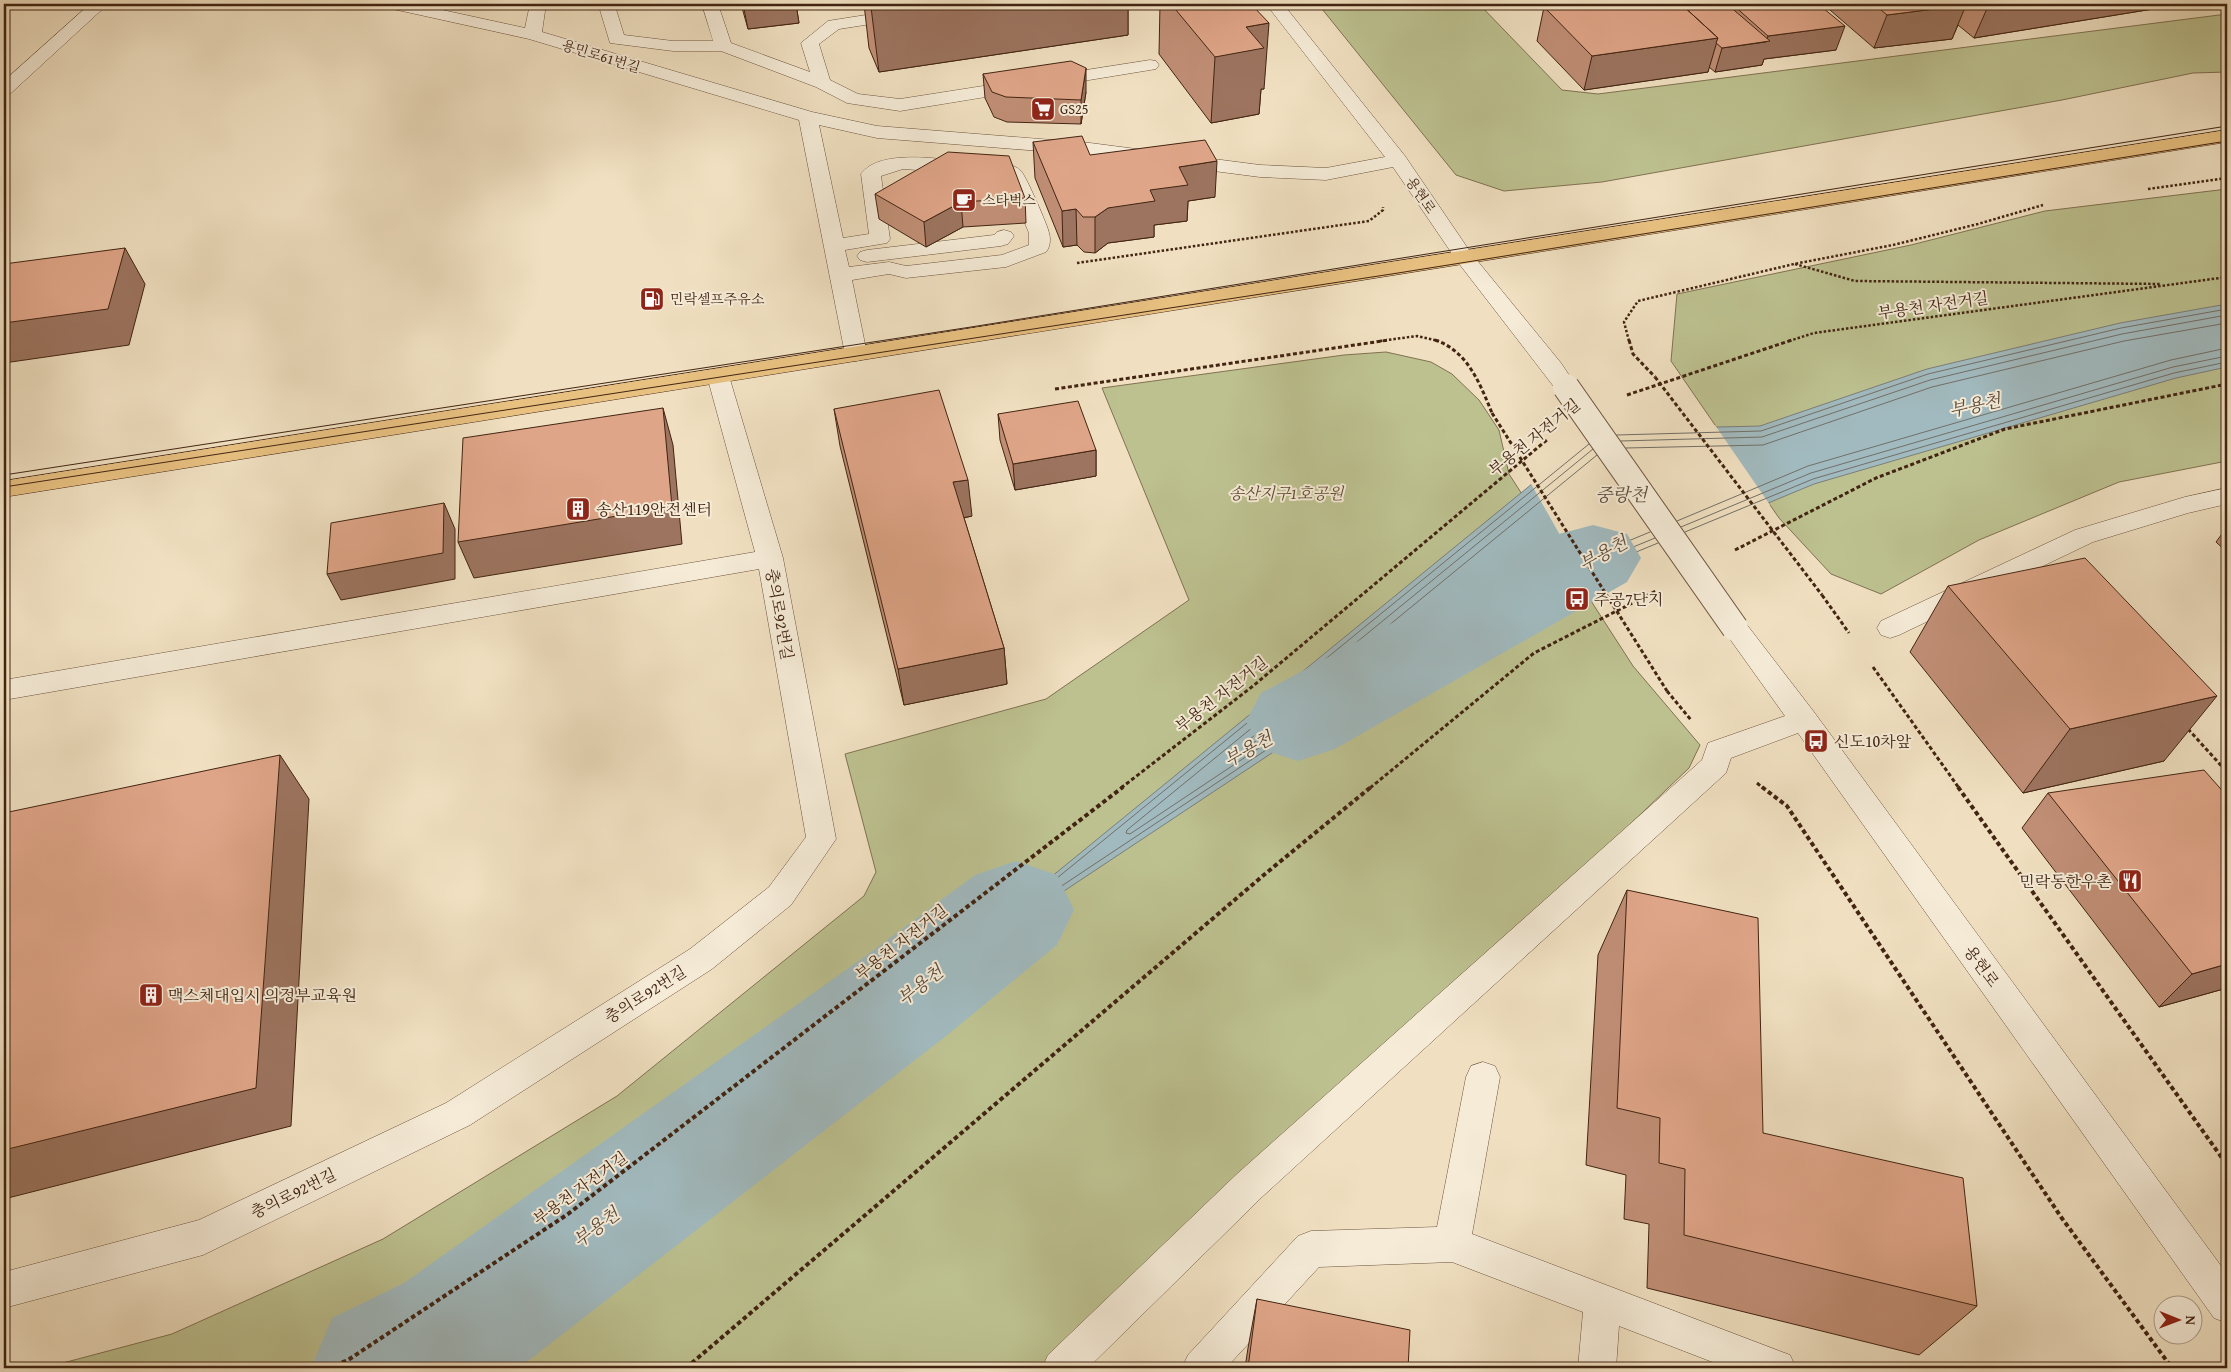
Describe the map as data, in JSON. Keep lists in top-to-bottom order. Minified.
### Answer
{"streets":{"street":["용민로61번길","용현로","충의로92번길"],"path":["부용천 자전거길"]},"crossings":[["용민로61번길","용현로"]],"water":["부용천","중랑천"],"parks":["송산지구1호공원"],"places":{"supermarket":["GS25"],"cafe":["스타벅스"],"fuel station":["민락셀프주유소"],"building":["송산119안전센터","맥스체대입시 의정부교육원"],"bus stop":["주공7단지","신도10차앞"],"restaurant":["민락동한우촌"]},"north":"right"}
